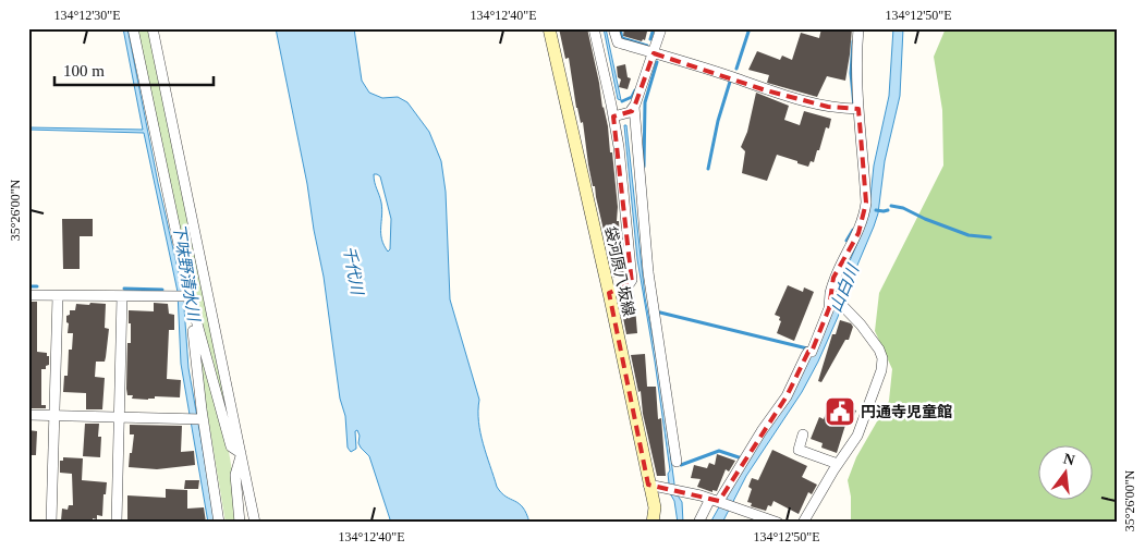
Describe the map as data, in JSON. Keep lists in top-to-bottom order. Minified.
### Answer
{"streets":{"main road":["袋河原八坂線"]},"water":["千代川","下味野清水川","山白川"],"places":{"public building":["円通寺児童館"]},"scale_bar":"100 m","north":"top","coordinates":["134°12'30\"E","134°12'40\"E","134°12'50\"E","35°26'00\"N"]}
